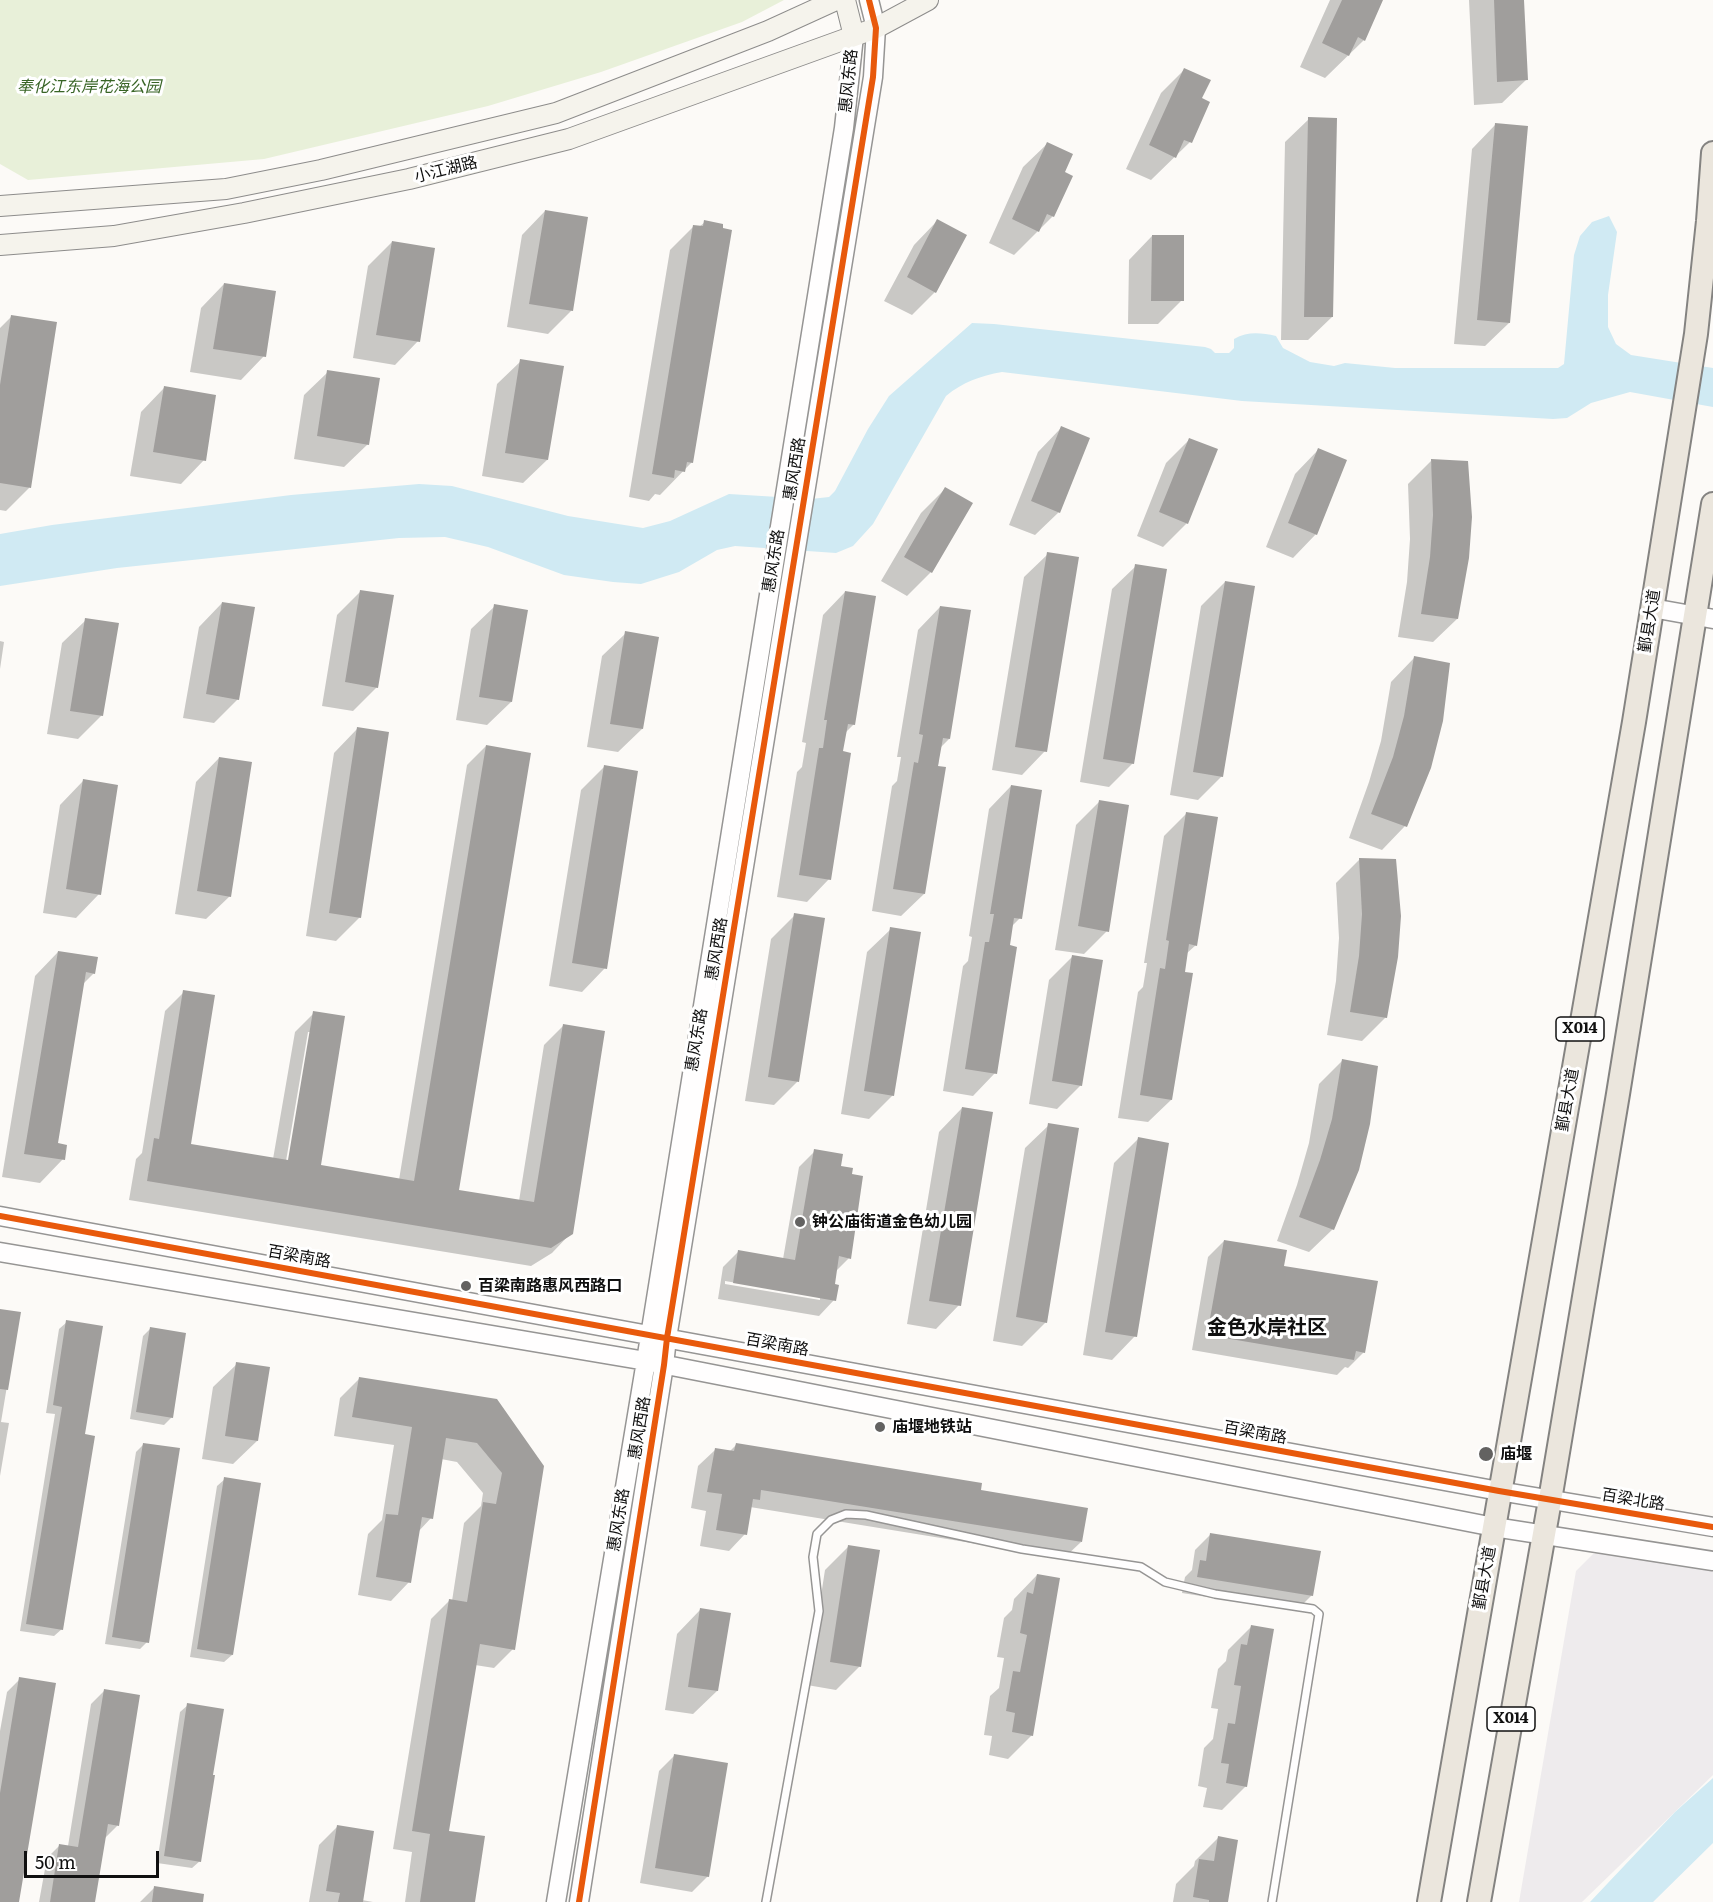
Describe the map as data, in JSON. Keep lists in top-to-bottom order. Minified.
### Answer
{"streets":{"main road":["小江湖路","鄞县大道","X014"],"street":["惠风东路","惠风西路","百梁南路","百梁北路"]},"crossings":[["惠风东路","小江湖路"],["惠风东路","惠风西路"],["惠风东路","百梁南路"],["小江湖路","惠风西路"],["惠风西路","百梁南路"],["鄞县大道","百梁南路"],["X014","百梁南路"],["X014","百梁北路"],["百梁南路","百梁北路"]],"districts":["金色水岸社区"],"parks":["奉化江东岸花海公园"],"places":["钟公庙街道金色幼儿园","百梁南路惠风西路口","庙堰地铁站","庙堰"],"scale_bar":"50 m"}
